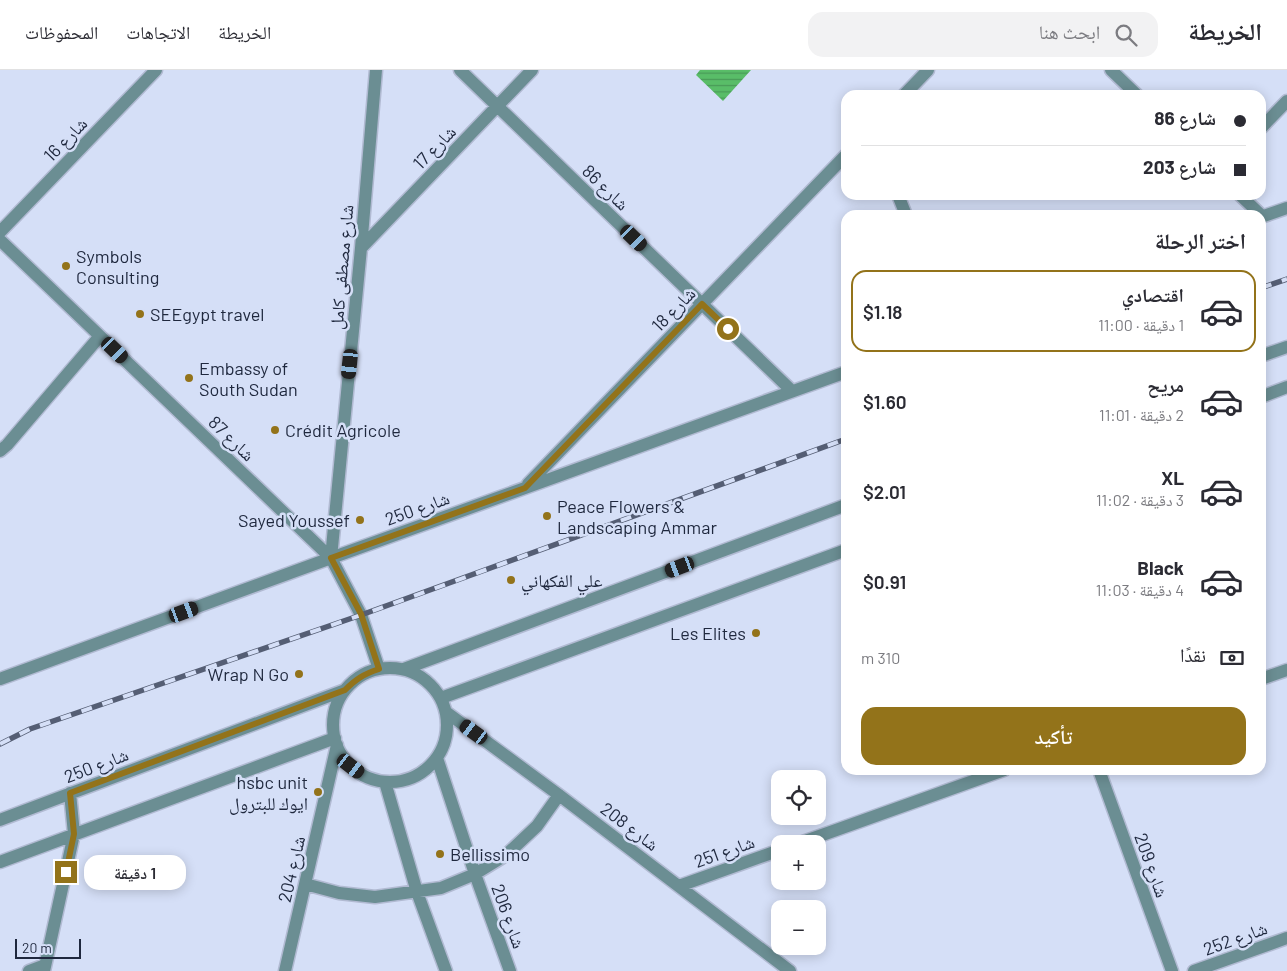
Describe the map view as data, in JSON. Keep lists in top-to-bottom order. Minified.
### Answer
{"streets":{"street":["شارع 16","شارع 17","شارع 86","شارع مصطفى كامل","شارع 18","شارع 87","شارع 250","شارع 208","شارع 251","شارع 209","شارع 204","شارع 206","شارع 252"]},"crossings":[["شارع 17","شارع 86"],["شارع 17","شارع مصطفى كامل"],["شارع 86","شارع 18"],["شارع 86","شارع 250"],["شارع مصطفى كامل","شارع 87"],["شارع مصطفى كامل","شارع 250"],["شارع 18","شارع 250"],["شارع 87","شارع 250"],["شارع 87","شارع 208"],["شارع 87","شارع 204"],["شارع 87","شارع 206"],["شارع 250","شارع 208"],["شارع 250","شارع 204"],["شارع 250","شارع 206"],["شارع 208","شارع 251"],["شارع 208","شارع 204"],["شارع 208","شارع 206"],["شارع 204","شارع 206"]],"places":["Symbols Consulting","SEEgypt travel","Embassy of South Sudan","Crédit Agricole","Peace Flowers & Landscaping Ammar","Sayed Youssef","علي الفكهاني","Les Elites","Wrap N Go","hsbc unit ايوك للبترول","Bellissimo"],"scale_bar":"20 m","page":{"header":"الخريطة","search":"ابحث هنا","nav":["الخريطة","الاتجاهات","المحفوظات"],"banner":["شارع 86","شارع 203"],"heading":"اختر الرحلة","list":[{"name":"اقتصادي","note":"1 دقيقة · 11:00","value":"$1.18"},{"name":"مريح","note":"2 دقيقة · 11:01","value":"$1.60"},{"name":"XL","note":"3 دقيقة · 11:02","value":"$2.01"},{"name":"Black","note":"4 دقيقة · 11:03","value":"$0.91"}],"pay":["نقدًا","310 m"],"buttons":"تأكيد","map_buttons":["+","−"],"bubble":"1 دقيقة","scale":"20 m"}}
